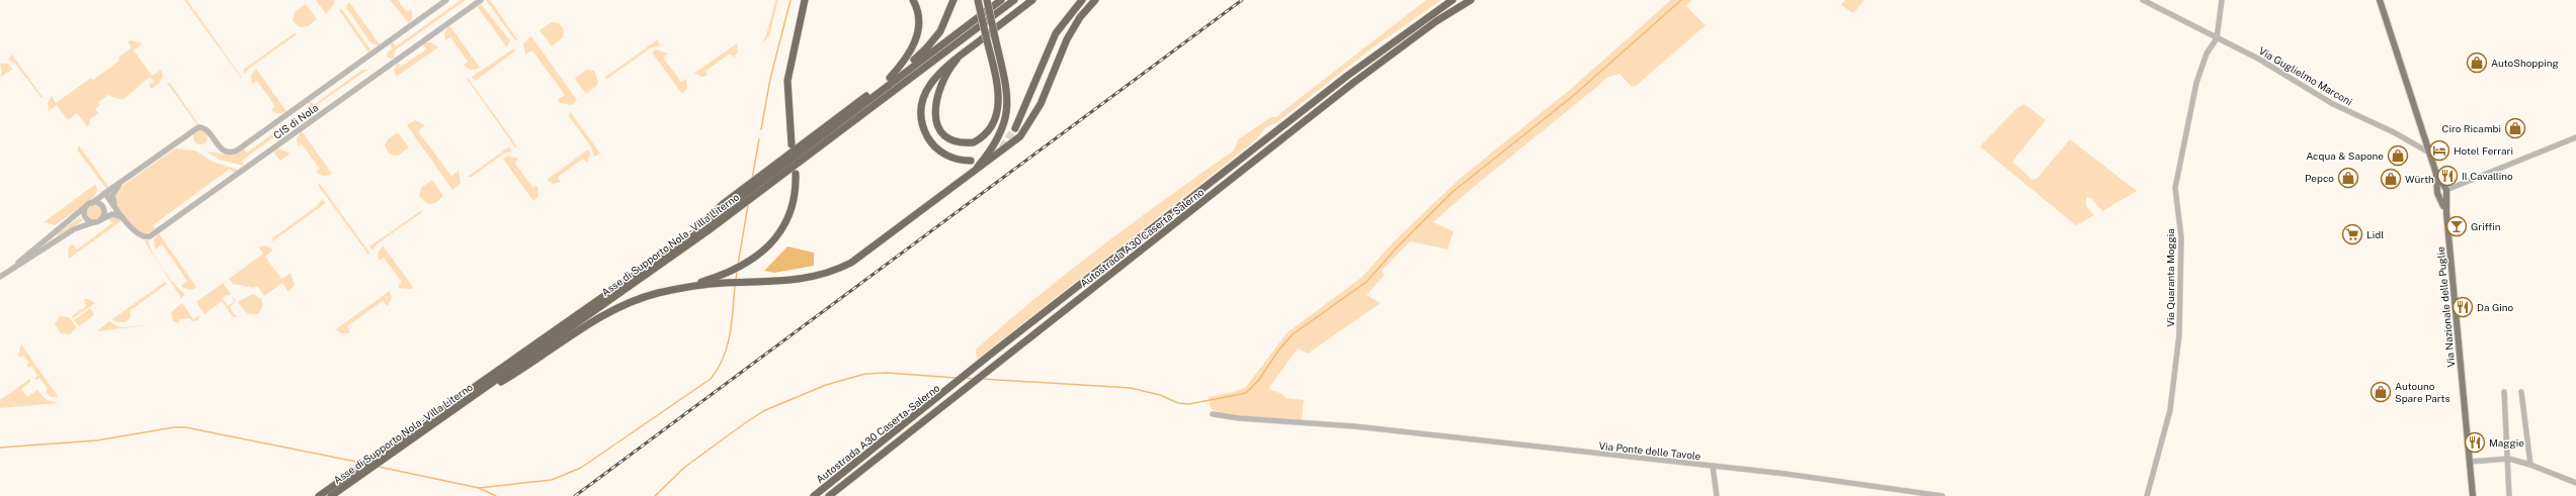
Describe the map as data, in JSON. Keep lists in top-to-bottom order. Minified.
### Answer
{"streets":{"highway":["Autostrada A30 Caserta-Salerno","Asse di Supporto Nola - Villa Literno"],"main road":["Via Nazionale delle Puglie"],"street":["Via Guglielmo Marconi","CIS di Nola","Via Quaranta Moggia","Via Ponte delle Tavole"]},"crossings":[["Via Guglielmo Marconi","Via Quaranta Moggia"],["Via Guglielmo Marconi","Via Nazionale delle Puglie"]],"places":{"shop":["AutoShopping","Ciro Ricambi","Acqua & Sapone","Pepco","Würth","Autouno Spare Parts"],"hotel":["Hotel Ferrari"],"restaurant":["Il Cavallino","Da Gino","Maggie"],"bar":["Griffin"],"supermarket":["Lidl"]}}
